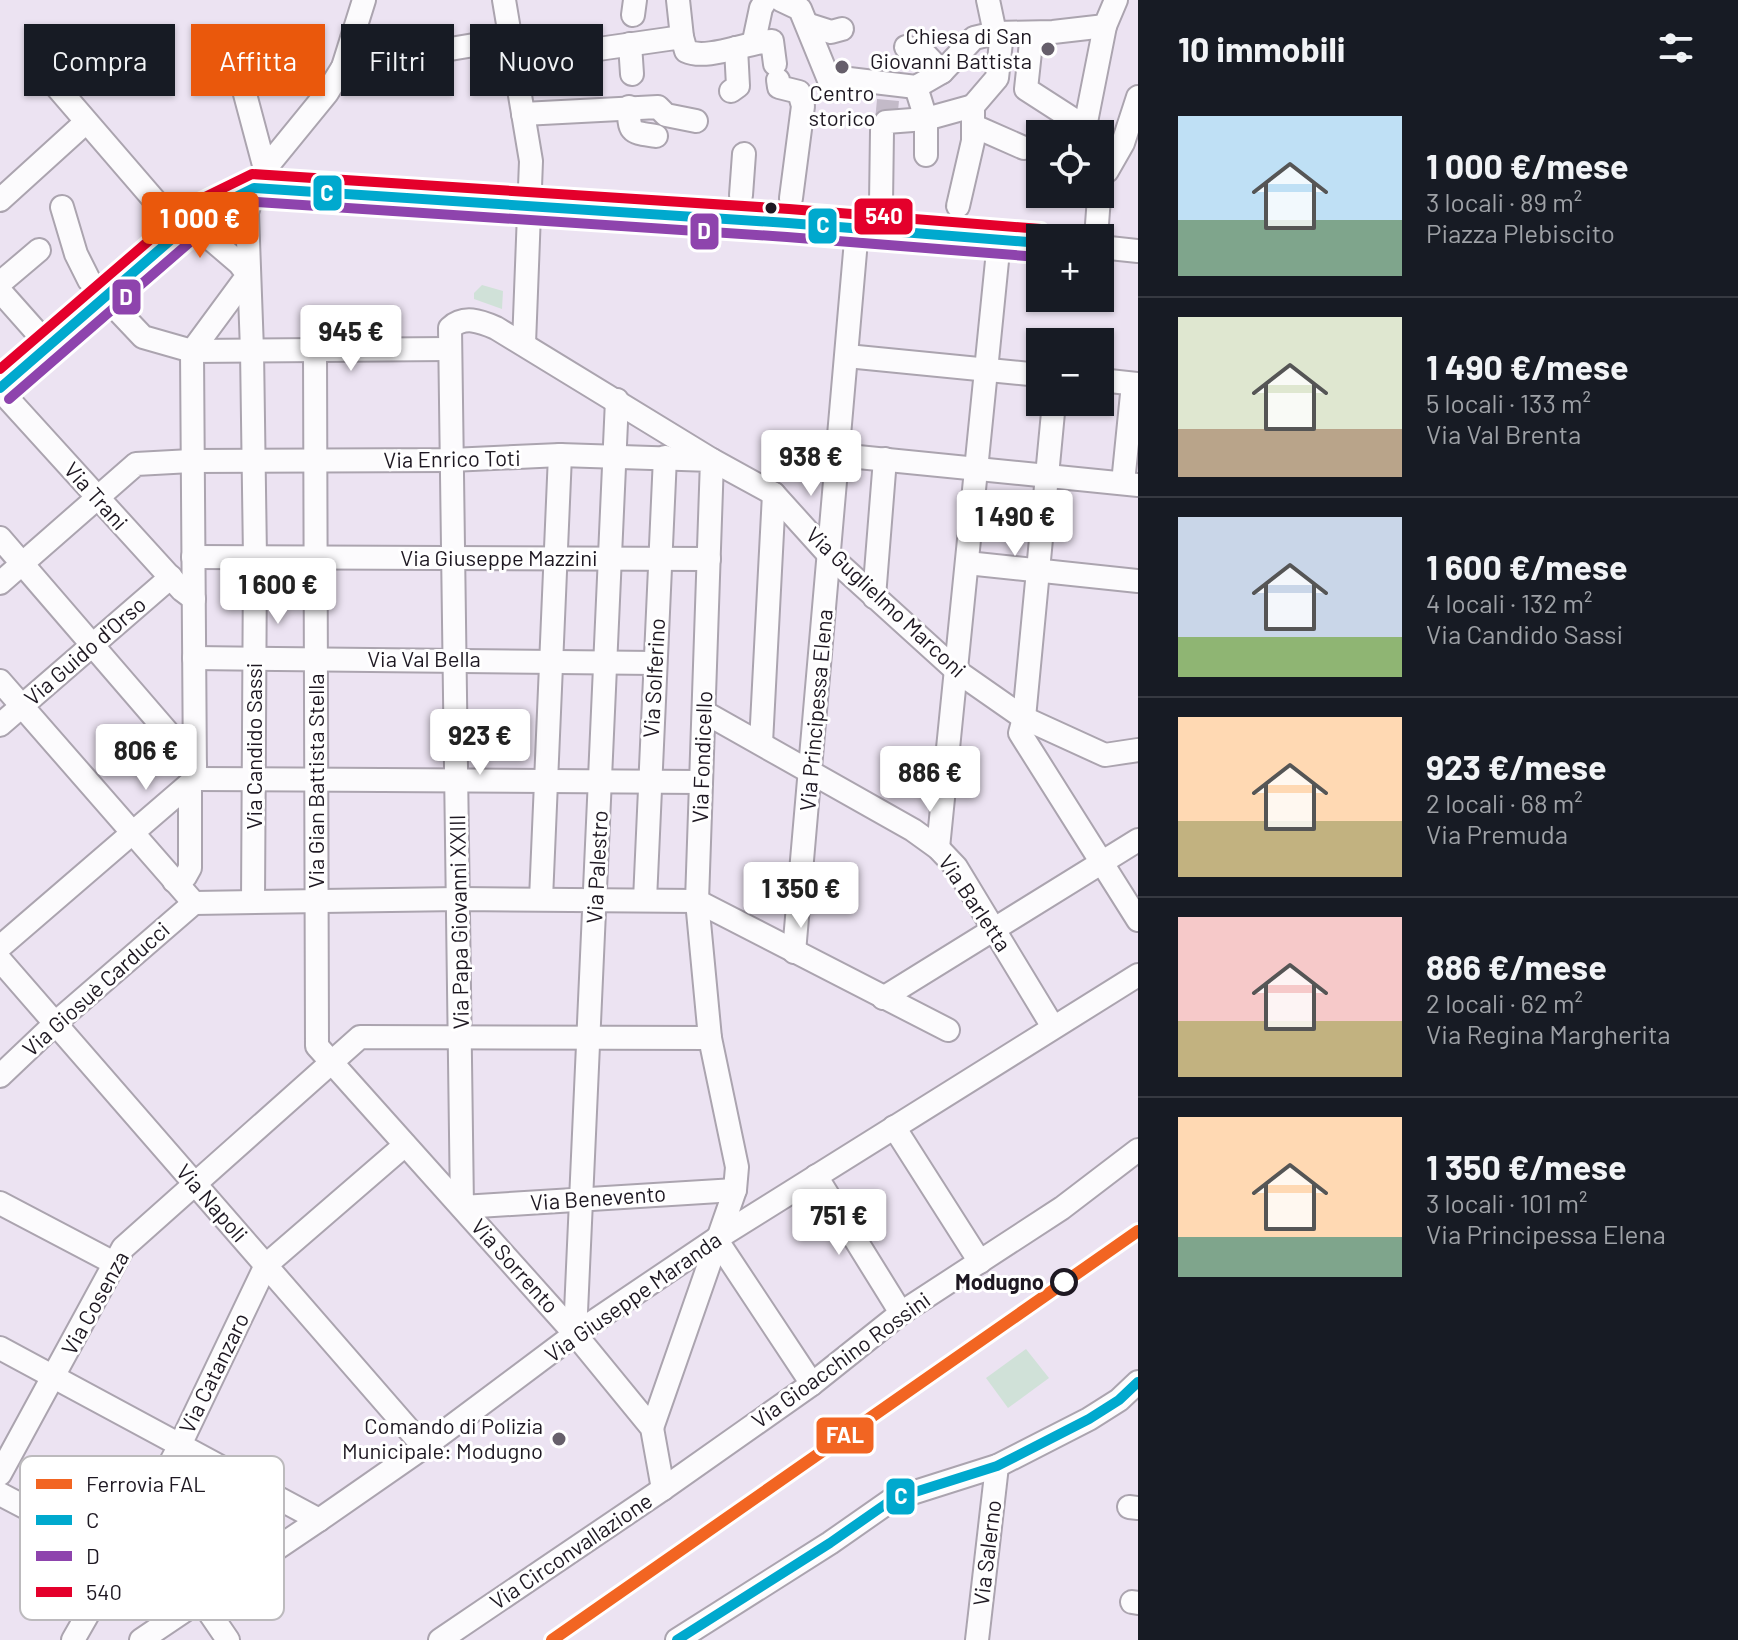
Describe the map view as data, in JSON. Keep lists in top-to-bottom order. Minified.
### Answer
{"streets":{"street":["Via Enrico Toti","Via Trani","Via Giuseppe Mazzini","Via Guglielmo Marconi","Via Guido d'Orso","Via Val Bella","Via Solferino","Via Principessa Elena","Via Candido Sassi","Via Fondicello","Via Gian Battista Stella","Via Palestro","Via Barletta","Via Papa Giovanni XXIII","Via Giosuè Carducci","Via Benevento","Via Napoli","Via Sorrento","Via Giuseppe Maranda","Via Cosenza","Via Gioacchino Rossini","Via Catanzaro","Via Circonvallazione","Via Salerno"]},"crossings":[["Via Enrico Toti","Via Trani"],["Via Enrico Toti","Via Guglielmo Marconi"],["Via Enrico Toti","Via Solferino"],["Via Enrico Toti","Via Candido Sassi"],["Via Enrico Toti","Via Fondicello"],["Via Enrico Toti","Via Gian Battista Stella"],["Via Enrico Toti","Via Palestro"],["Via Enrico Toti","Via Papa Giovanni XXIII"],["Via Trani","Via Guido d'Orso"],["Via Giuseppe Mazzini","Via Solferino"],["Via Giuseppe Mazzini","Via Candido Sassi"],["Via Giuseppe Mazzini","Via Fondicello"],["Via Giuseppe Mazzini","Via Gian Battista Stella"],["Via Giuseppe Mazzini","Via Palestro"],["Via Giuseppe Mazzini","Via Papa Giovanni XXIII"],["Via Guglielmo Marconi","Via Principessa Elena"],["Via Guglielmo Marconi","Via Fondicello"],["Via Guglielmo Marconi","Via Palestro"],["Via Guglielmo Marconi","Via Papa Giovanni XXIII"],["Via Val Bella","Via Solferino"],["Via Val Bella","Via Candido Sassi"],["Via Val Bella","Via Gian Battista Stella"],["Via Val Bella","Via Palestro"],["Via Val Bella","Via Papa Giovanni XXIII"],["Via Principessa Elena","Via Barletta"],["Via Fondicello","Via Barletta"],["Via Fondicello","Via Benevento"],["Via Fondicello","Via Sorrento"],["Via Fondicello","Via Giuseppe Maranda"],["Via Fondicello","Via Cosenza"],["Via Gian Battista Stella","Via Sorrento"],["Via Gian Battista Stella","Via Cosenza"],["Via Palestro","Via Benevento"],["Via Palestro","Via Sorrento"],["Via Palestro","Via Giuseppe Maranda"],["Via Palestro","Via Cosenza"],["Via Barletta","Via Giuseppe Maranda"],["Via Papa Giovanni XXIII","Via Benevento"],["Via Papa Giovanni XXIII","Via Sorrento"],["Via Papa Giovanni XXIII","Via Cosenza"],["Via Giosuè Carducci","Via Napoli"],["Via Benevento","Via Sorrento"],["Via Napoli","Via Giuseppe Maranda"],["Via Napoli","Via Cosenza"],["Via Napoli","Via Catanzaro"],["Via Sorrento","Via Giuseppe Maranda"],["Via Sorrento","Via Cosenza"],["Via Sorrento","Via Gioacchino Rossini"],["Via Sorrento","Via Catanzaro"],["Via Sorrento","Via Circonvallazione"],["Via Gioacchino Rossini","Via Circonvallazione"]],"places":["Chiesa di San Giovanni Battista","Centro storico","Modugno","Comando di Polizia Municipale: Modugno"],"lines":["transit line 540","transit line C","transit line D","rail line FAL"],"legend":["Ferrovia FAL","C","D","540"],"page":{"heading":"10 immobili","chip":["Compra","Affitta","Filtri","Nuovo"],"list":[{"name":"1 000 €/mese","note":"3 locali · 89 m² · Piazza Plebiscito"},{"name":"1 490 €/mese","note":"5 locali · 133 m² · Via Val Brenta"},{"name":"1 600 €/mese","note":"4 locali · 132 m² · Via Candido Sassi"},{"name":"923 €/mese","note":"2 locali · 68 m² · Via Premuda"},{"name":"886 €/mese","note":"2 locali · 62 m² · Via Regina Margherita"},{"name":"1 350 €/mese","note":"3 locali · 101 m² · Via Principessa Elena"}],"map_buttons":["+","−"],"price":["1 000 €","945 €","938 €","1 490 €","1 600 €","923 €","806 €","886 €","1 350 €","751 €"]}}
